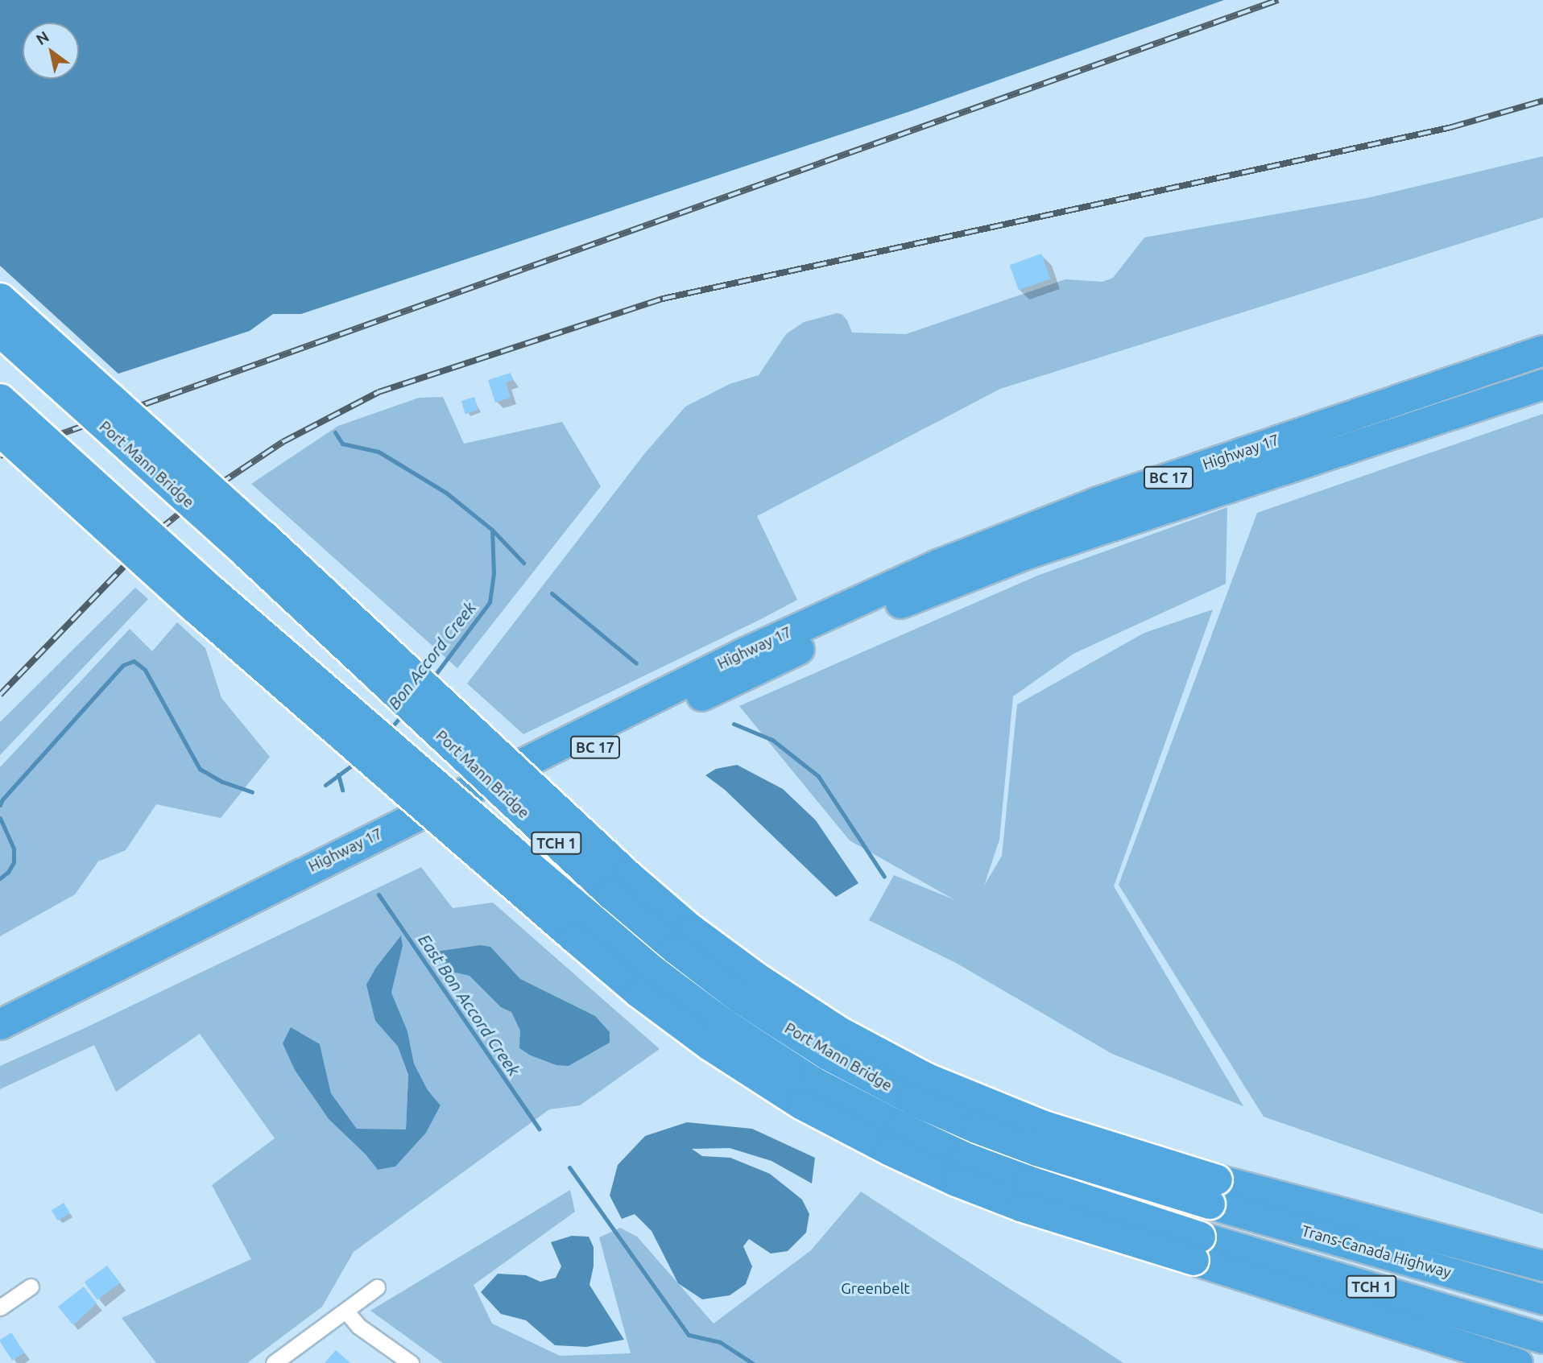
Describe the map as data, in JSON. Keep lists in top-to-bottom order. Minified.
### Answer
{"streets":{"highway":["Highway 17","Port Mann Bridge","BC 17","TCH 1","Trans-Canada Highway"]},"crossings":[["Port Mann Bridge","TCH 1"],["Port Mann Bridge","Trans-Canada Highway"]],"water":["Bon Accord Creek","East Bon Accord Creek"],"parks":["Greenbelt"],"north":"top left"}
